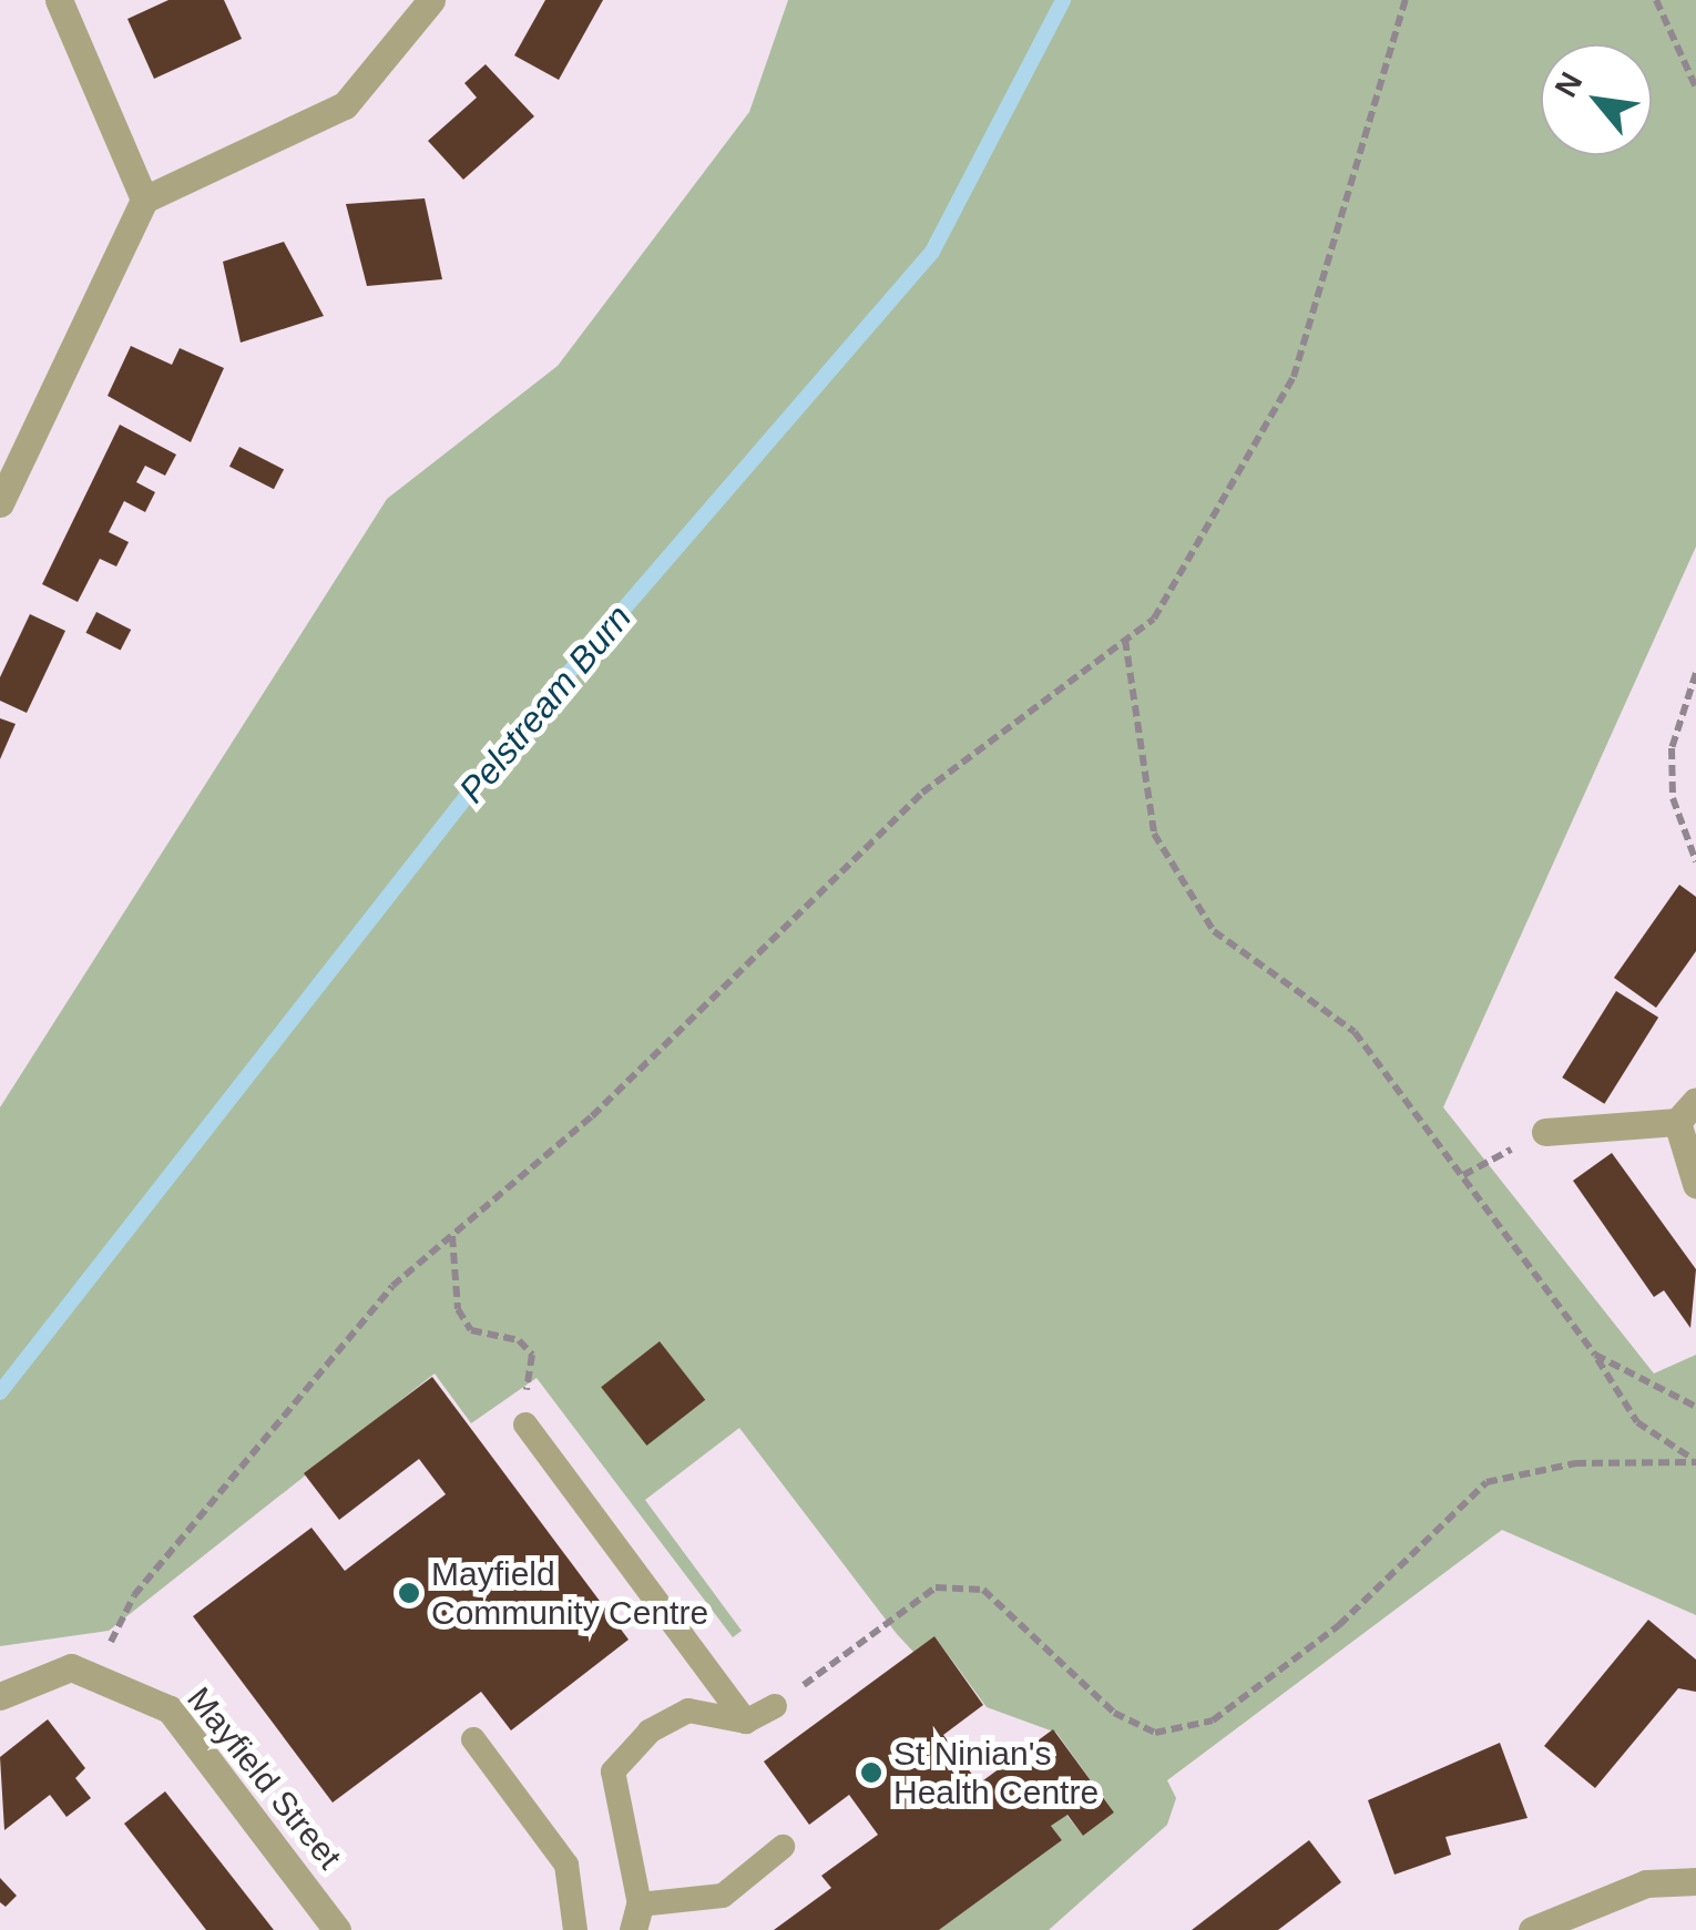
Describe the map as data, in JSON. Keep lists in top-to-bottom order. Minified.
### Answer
{"streets":{"street":["Mayfield Street"]},"water":["Pelstream Burn"],"places":["Mayfield Community Centre","St Ninian's Health Centre"],"north":"top left"}
